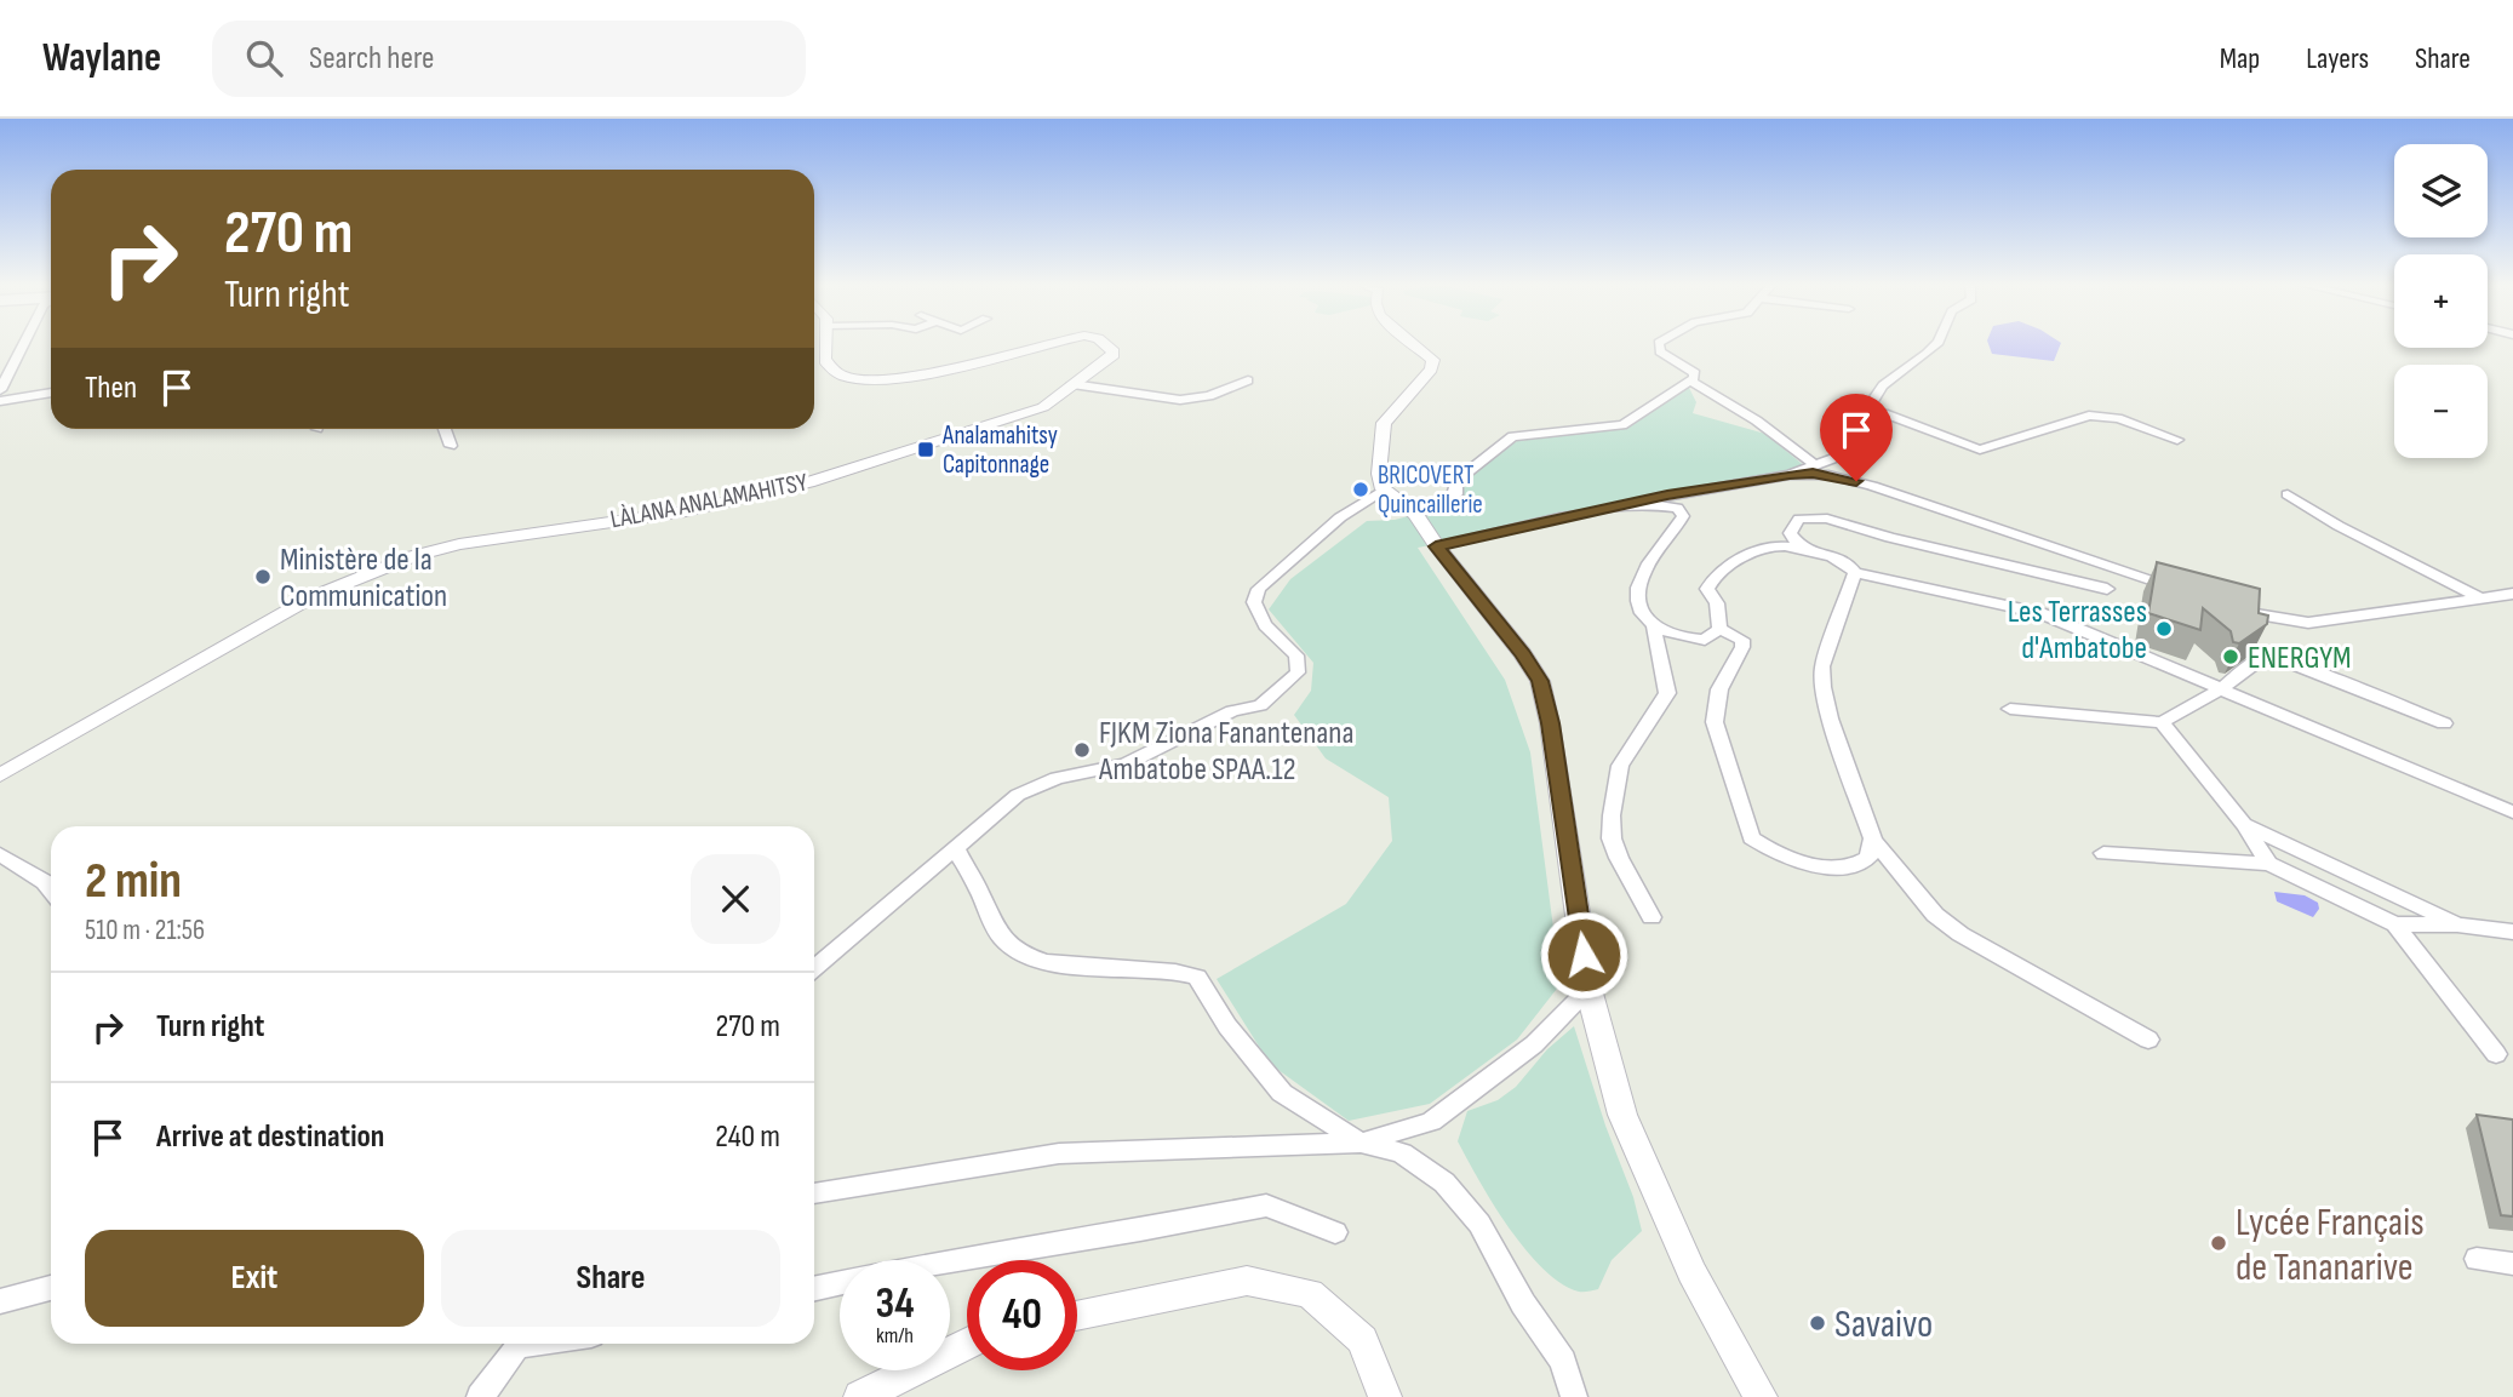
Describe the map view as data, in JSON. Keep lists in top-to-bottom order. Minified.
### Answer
{"streets":{"street":["LÀLANA ANALAMAHITSY"]},"places":{"transit":["Analamahitsy Capitonnage"],"other":["BRICOVERT Quincaillerie","Ministère de la Communication","Les Terrasses d'Ambatobe","ENERGYM","FJKM Ziona Fanantenana Ambatobe SPAA.12","Lycée Français de Tananarive","Savaivo"]},"page":{"header":"Waylane","search":"Search here","nav":["Map","Layers","Share"],"map_buttons":["+","−"],"turn":["270 m","Turn right"],"then":"Then","heading":["2 min","510 m · 21:56"],"list":[{"name":"Turn right","value":"270 m"},{"name":"Arrive at destination","value":"240 m"}],"buttons":["Exit","Share"],"speed":"34 km/h","limit":"40"}}
